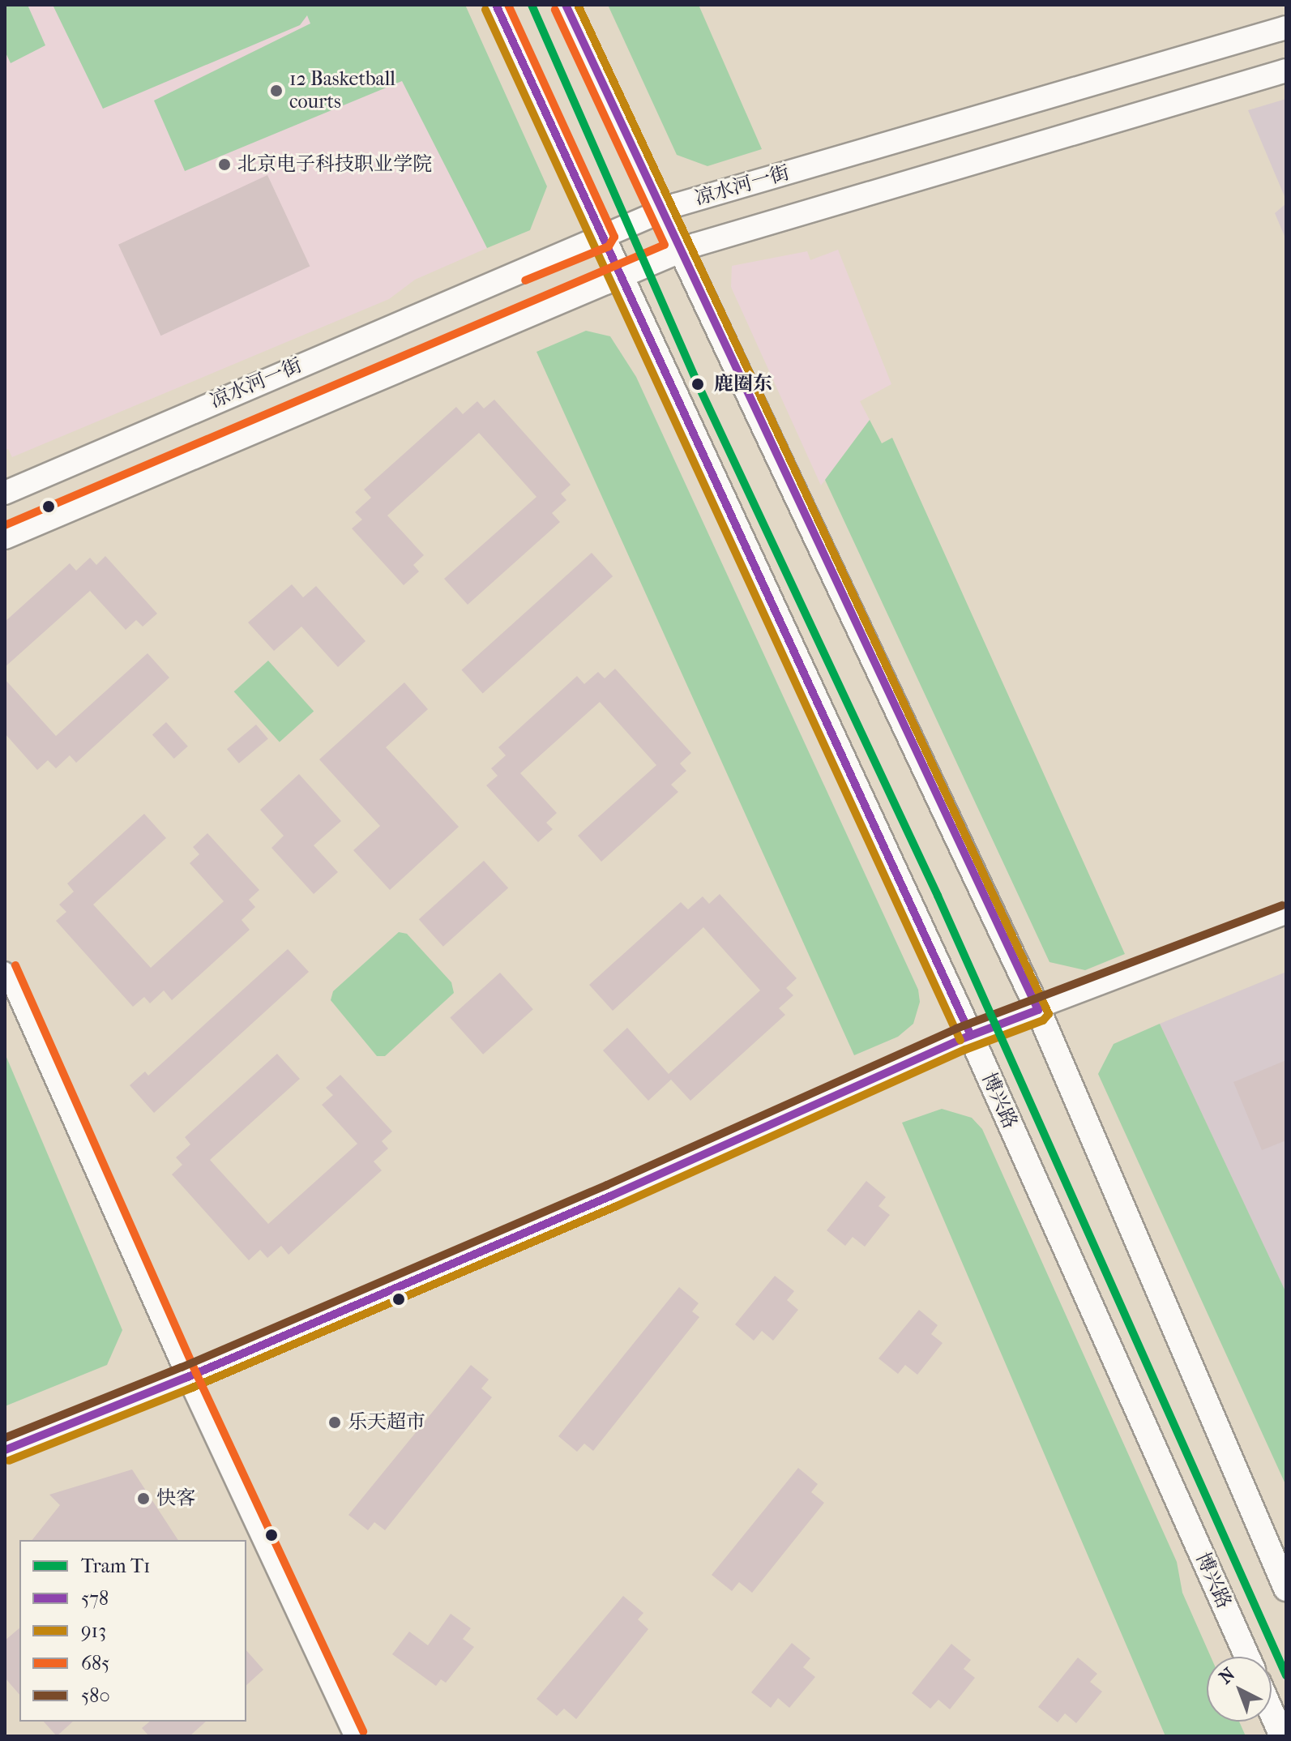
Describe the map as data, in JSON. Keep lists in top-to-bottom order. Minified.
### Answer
{"streets":{"main road":["凉水河一街","博兴路"]},"crossings":[["凉水河一街","博兴路"]],"places":["12 Basketball courts","北京电子科技职业学院","鹿圈东","乐天超市","快客"],"lines":["tram line T1","transit line 578","transit line 913","transit line 685","transit line 580"],"legend":["Tram T1","578","913","685","580"],"north":"top left"}
